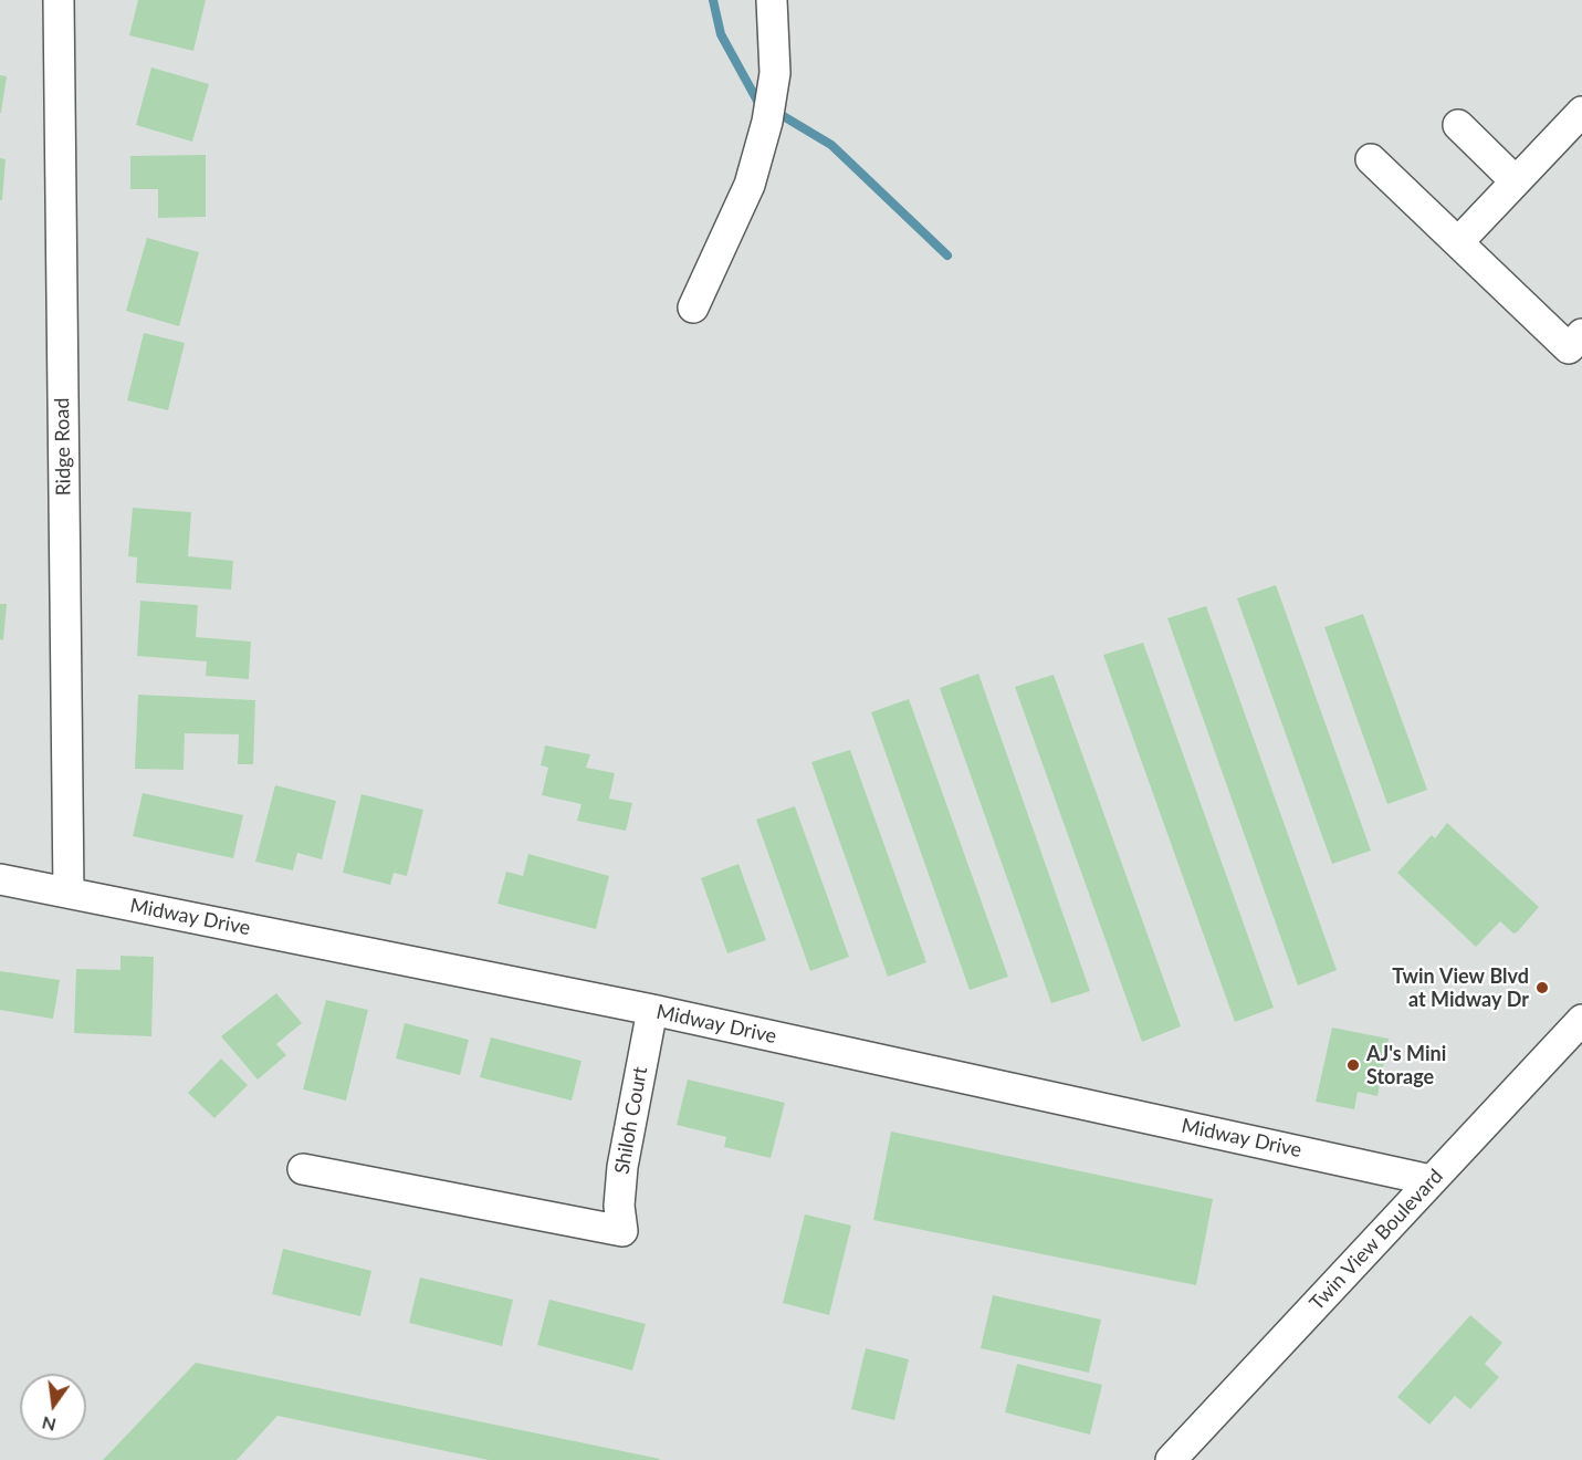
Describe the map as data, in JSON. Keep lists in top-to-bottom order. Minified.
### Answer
{"streets":{"street":["Ridge Road","Midway Drive","Shiloh Court","Twin View Boulevard"]},"crossings":[["Ridge Road","Midway Drive"],["Midway Drive","Shiloh Court"],["Midway Drive","Twin View Boulevard"]],"places":["Twin View Blvd at Midway Dr","AJ's Mini Storage"],"north":"bottom"}
